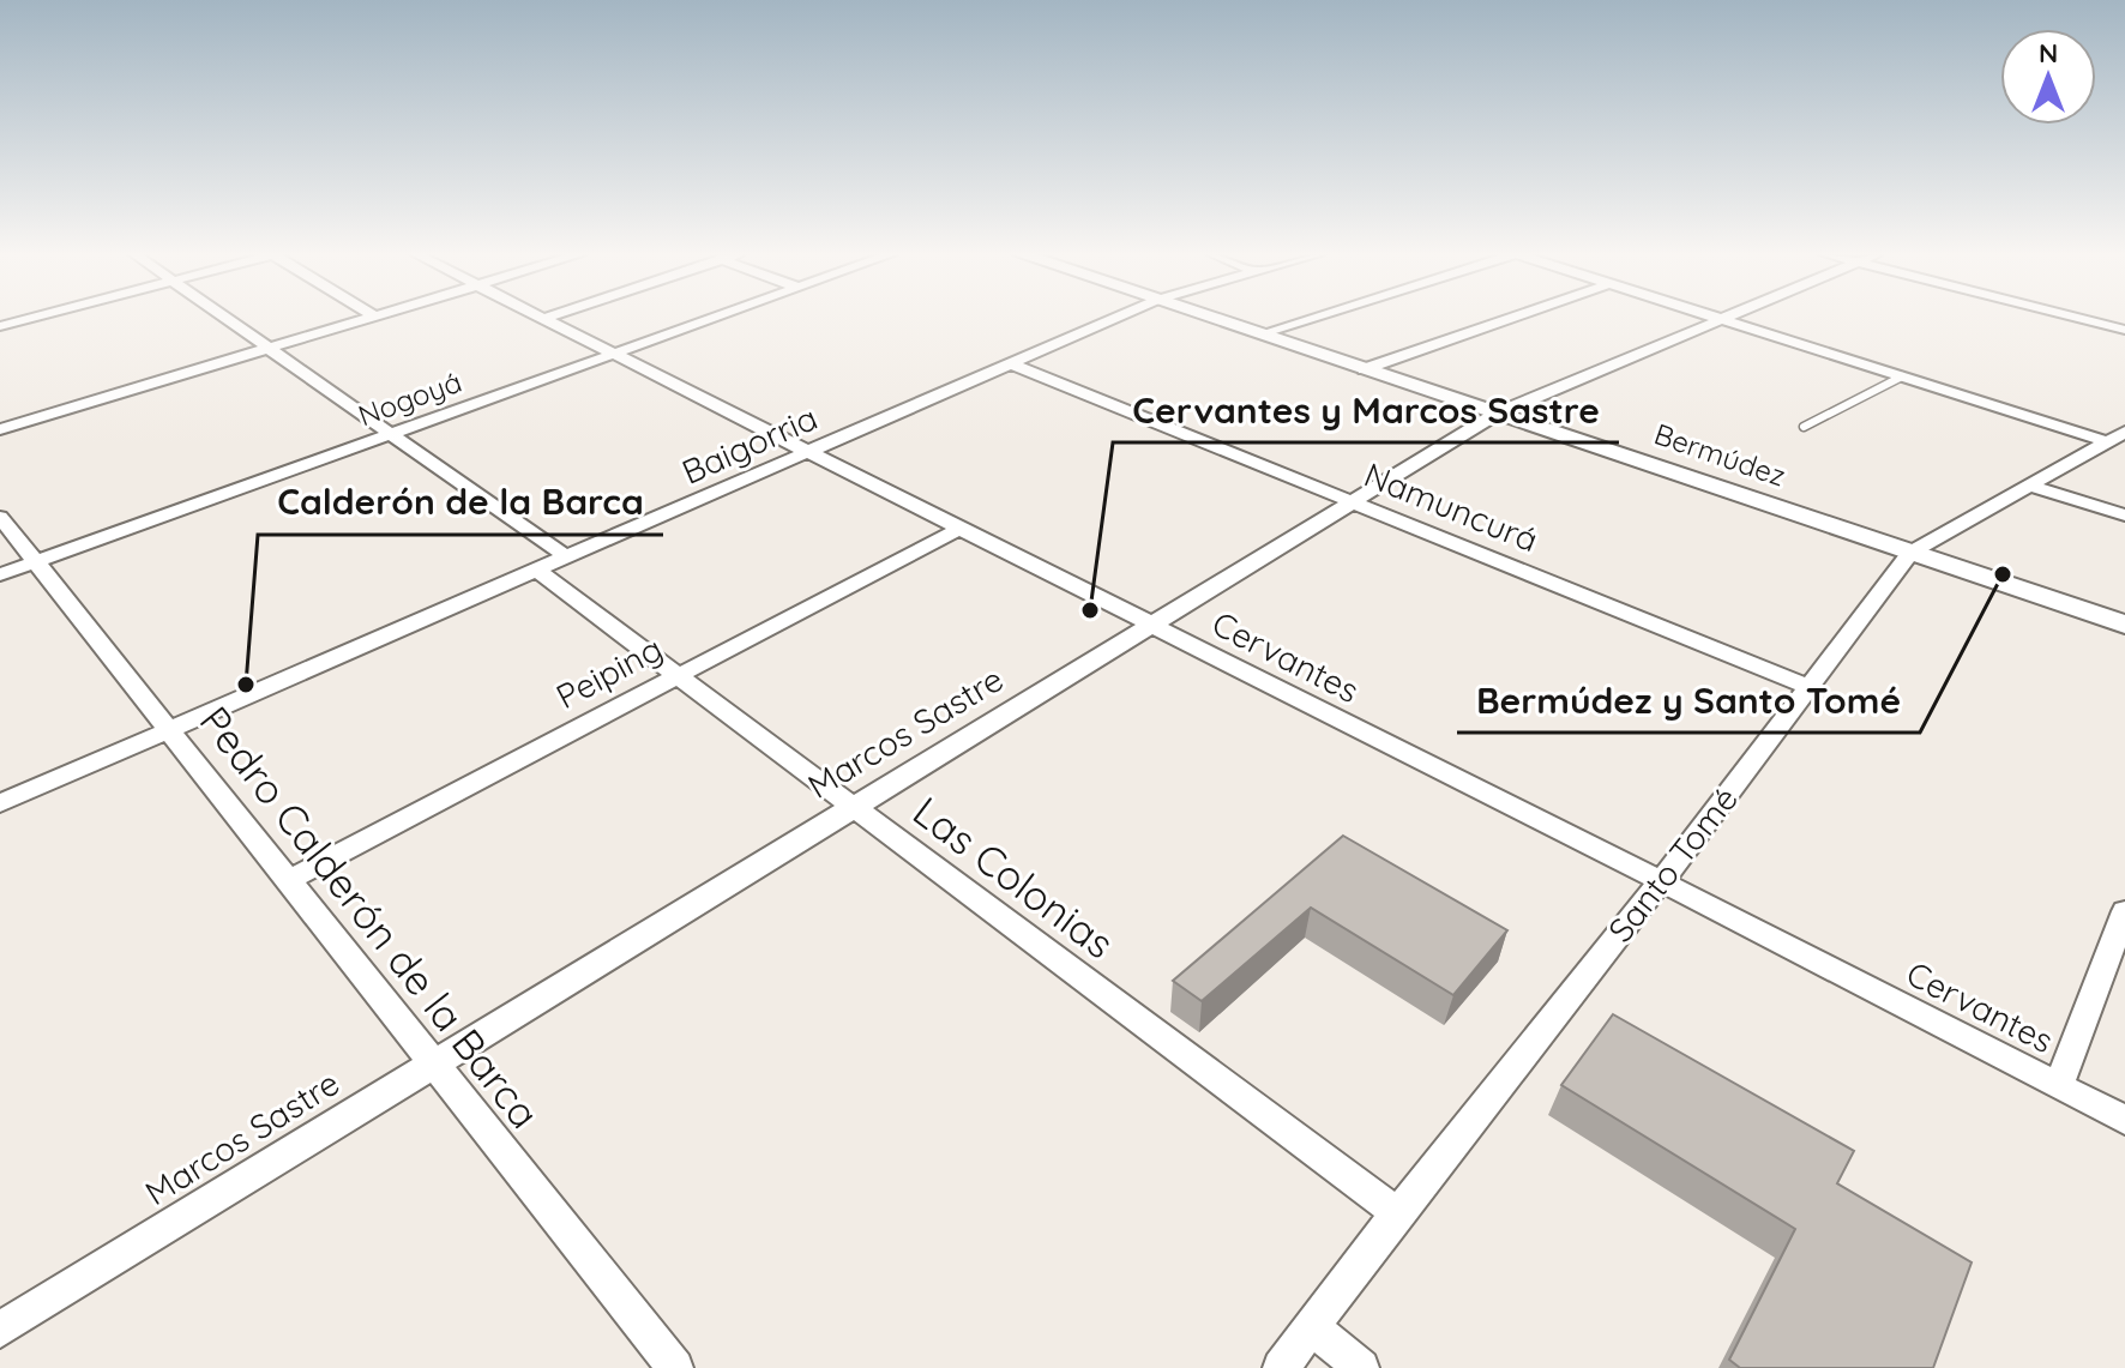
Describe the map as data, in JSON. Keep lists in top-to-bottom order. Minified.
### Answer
{"streets":{"street":["Nogoyá","Baigorria","Bermúdez","Namuncurá","Cervantes","Peiping","Marcos Sastre","Santo Tomé","Las Colonias","Pedro Calderón de la Barca"]},"crossings":[["Nogoyá","Cervantes"],["Nogoyá","Pedro Calderón de la Barca"],["Baigorria","Namuncurá"],["Baigorria","Cervantes"],["Baigorria","Las Colonias"],["Baigorria","Pedro Calderón de la Barca"],["Bermúdez","Marcos Sastre"],["Bermúdez","Santo Tomé"],["Namuncurá","Marcos Sastre"],["Namuncurá","Santo Tomé"],["Cervantes","Peiping"],["Cervantes","Marcos Sastre"],["Cervantes","Santo Tomé"],["Peiping","Las Colonias"],["Peiping","Pedro Calderón de la Barca"],["Marcos Sastre","Las Colonias"],["Marcos Sastre","Pedro Calderón de la Barca"],["Santo Tomé","Las Colonias"]],"places":["Bermúdez y Santo Tomé","Cervantes y Marcos Sastre","Calderón de la Barca"],"north":"top"}
